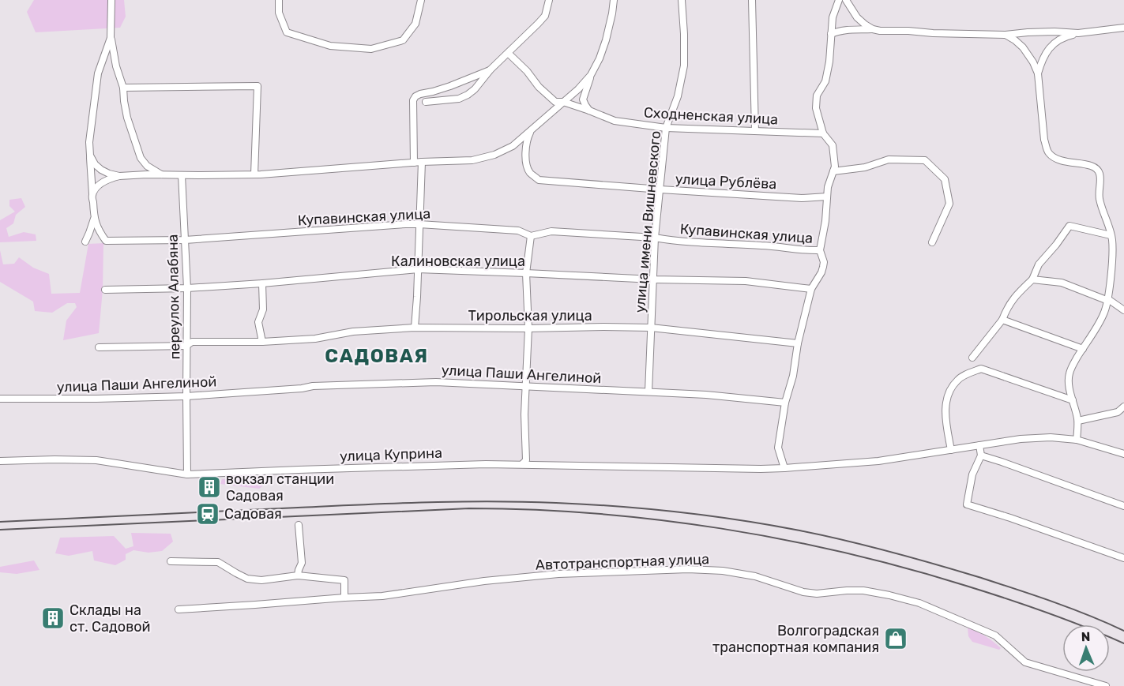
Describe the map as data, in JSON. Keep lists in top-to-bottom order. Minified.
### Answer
{"streets":{"street":["Сходненская улица","улица Рублёва","Купавинская улица","улица имени Вишневского","Калиновская улица","переулок Алабяна","Тирольская улица","улица Паши Ангелиной","улица Куприна","Автотранспортная улица"]},"crossings":[["Сходненская улица","улица имени Вишневского"],["улица Рублёва","улица имени Вишневского"],["Купавинская улица","улица имени Вишневского"],["Купавинская улица","переулок Алабяна"],["улица имени Вишневского","Калиновская улица"],["улица имени Вишневского","Тирольская улица"],["улица имени Вишневского","улица Паши Ангелиной"],["Калиновская улица","переулок Алабяна"],["переулок Алабяна","Тирольская улица"],["переулок Алабяна","улица Паши Ангелиной"],["переулок Алабяна","улица Куприна"]],"districts":["САДОВАЯ"],"places":{"building":["вокзал станции Садовая","Склады на ст. Садовой"],"station":["Садовая"],"shop":["Волгоградская транспортная компания"]},"north":"top"}
